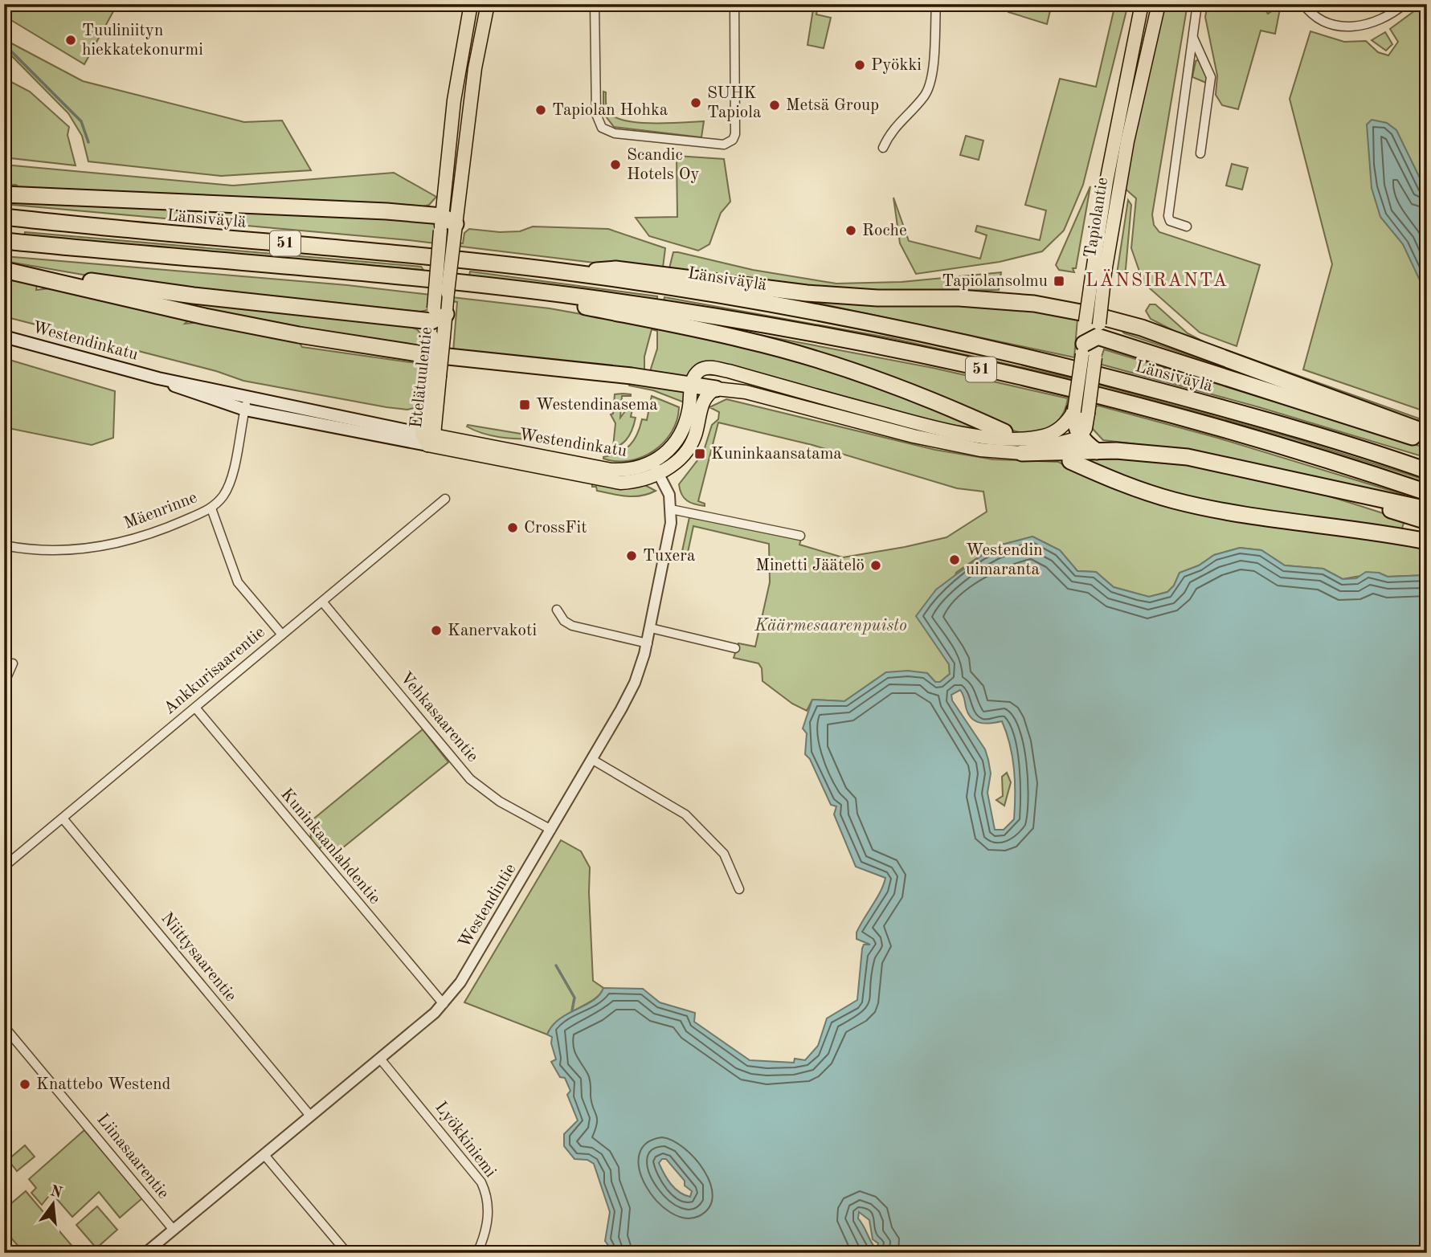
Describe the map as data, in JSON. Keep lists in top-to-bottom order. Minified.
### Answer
{"streets":{"highway":["Länsiväylä","51"],"main road":["Tapiolantie","Westendinkatu","Etelätuulentie"],"street":["Mäenrinne","Ankkurisaarentie","Vehkasaarentie","Kuninkaanlahdentie","Westendintie","Niittysaarentie","Lyökkiniemi","Liinasaarentie"]},"crossings":[["Westendinkatu","Etelätuulentie"],["Westendinkatu","Mäenrinne"],["Westendinkatu","Westendintie"],["Ankkurisaarentie","Vehkasaarentie"],["Ankkurisaarentie","Kuninkaanlahdentie"],["Ankkurisaarentie","Niittysaarentie"],["Vehkasaarentie","Westendintie"],["Kuninkaanlahdentie","Westendintie"],["Westendintie","Niittysaarentie"],["Westendintie","Lyökkiniemi"],["Westendintie","Liinasaarentie"]],"districts":["LÄNSIRANTA"],"parks":["Käärmesaarenpuisto"],"places":{"other":["Tuuliniityn hiekkatekonurmi","Pyökki","SUHK Tapiola","Metsä Group","Tapiolan Hohka","Scandic Hotels Oy","Roche","CrossFit","Tuxera","Westendin uimaranta","Minetti Jäätelö","Kanervakoti","Knattebo Westend"],"transit":["Tapiolansolmu","Westendinasema","Kuninkaansatama"]},"north":"top"}
